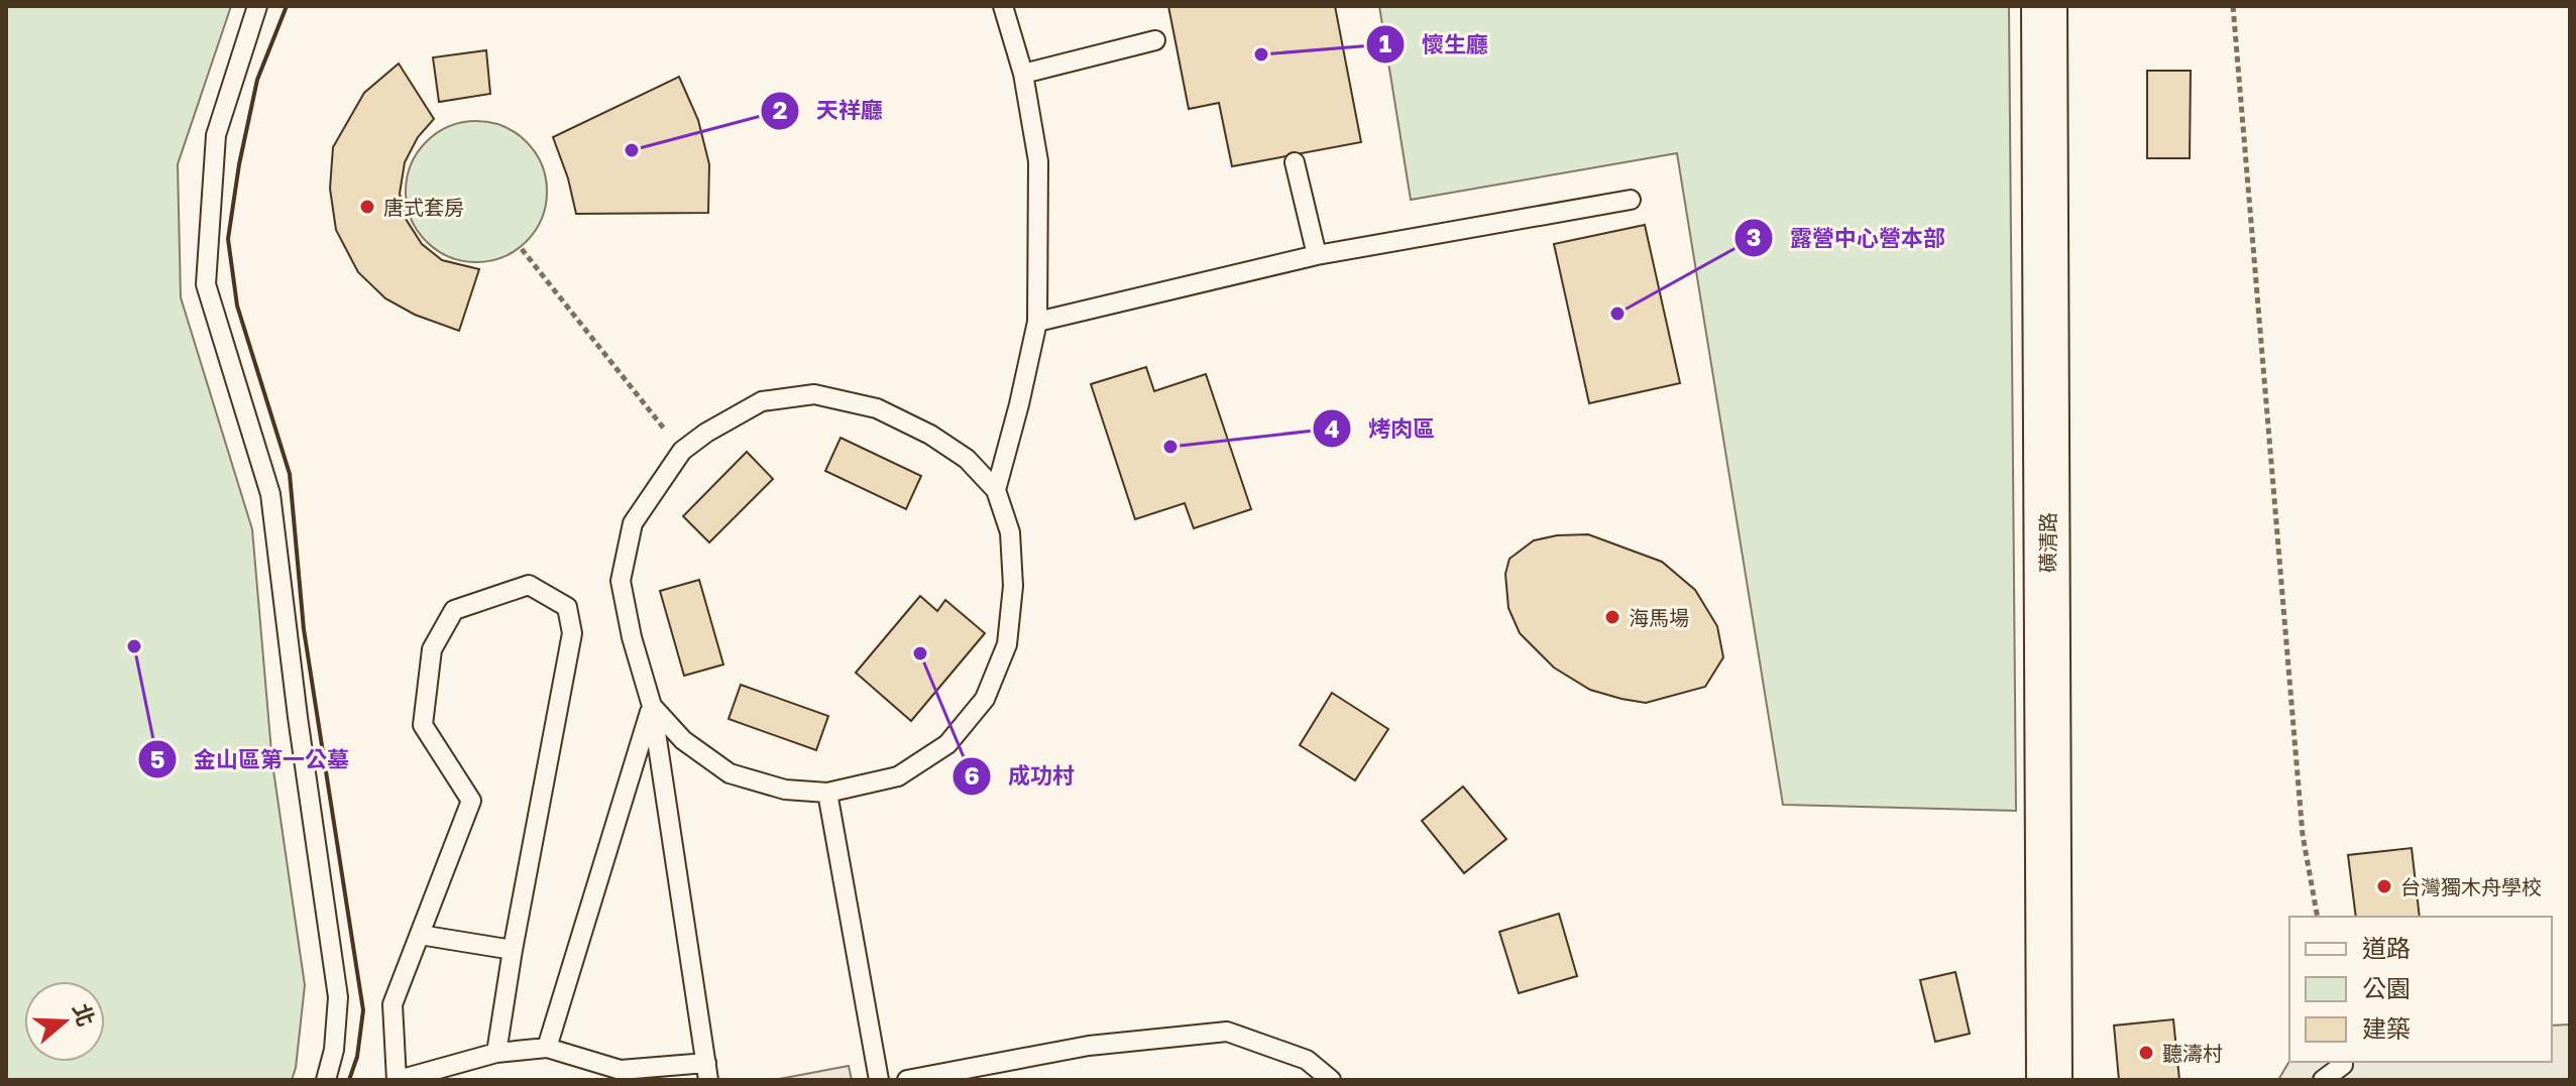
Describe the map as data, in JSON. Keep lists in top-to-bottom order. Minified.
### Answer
{"streets":{"street":["磺清路"]},"places":["懷生廳","天祥廳","唐式套房","露營中心營本部","烤肉區","海馬場","金山區第一公墓","成功村","台灣獨木舟學校","聽濤村"],"legend":["道路","公園","建築"],"north":"right"}
